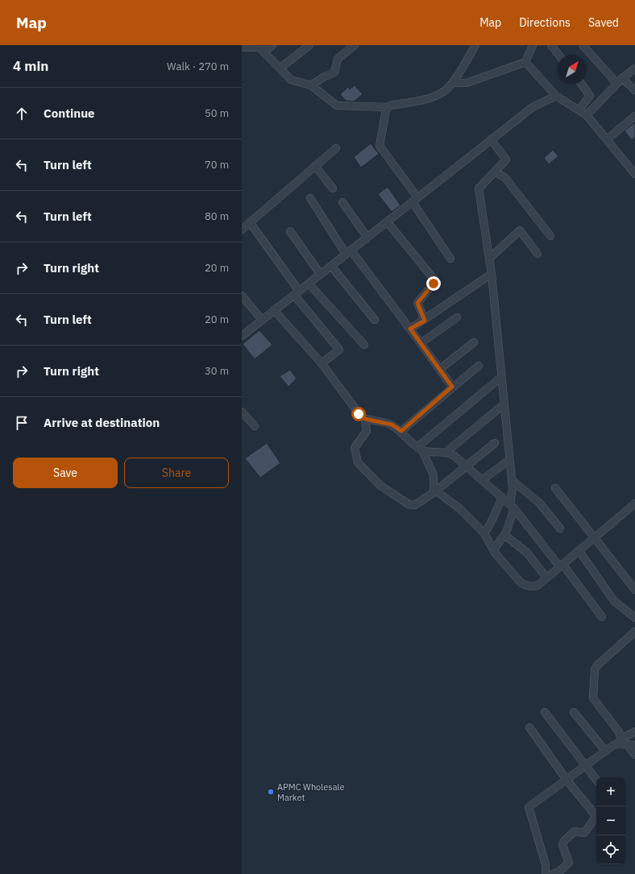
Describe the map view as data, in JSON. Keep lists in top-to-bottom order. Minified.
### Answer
{"places":["APMC Wholesale Market"],"north":"top right","page":{"header":"Map","nav":["Map","Directions","Saved"],"heading":["4 min","Walk · 270 m"],"list":[["Continue","50 m"],["Turn left","70 m"],["Turn left","80 m"],["Turn right","20 m"],["Turn left","20 m"],["Turn right","30 m"],"Arrive at destination"],"buttons":["Save","Share"],"map_buttons":["+","−"]}}
